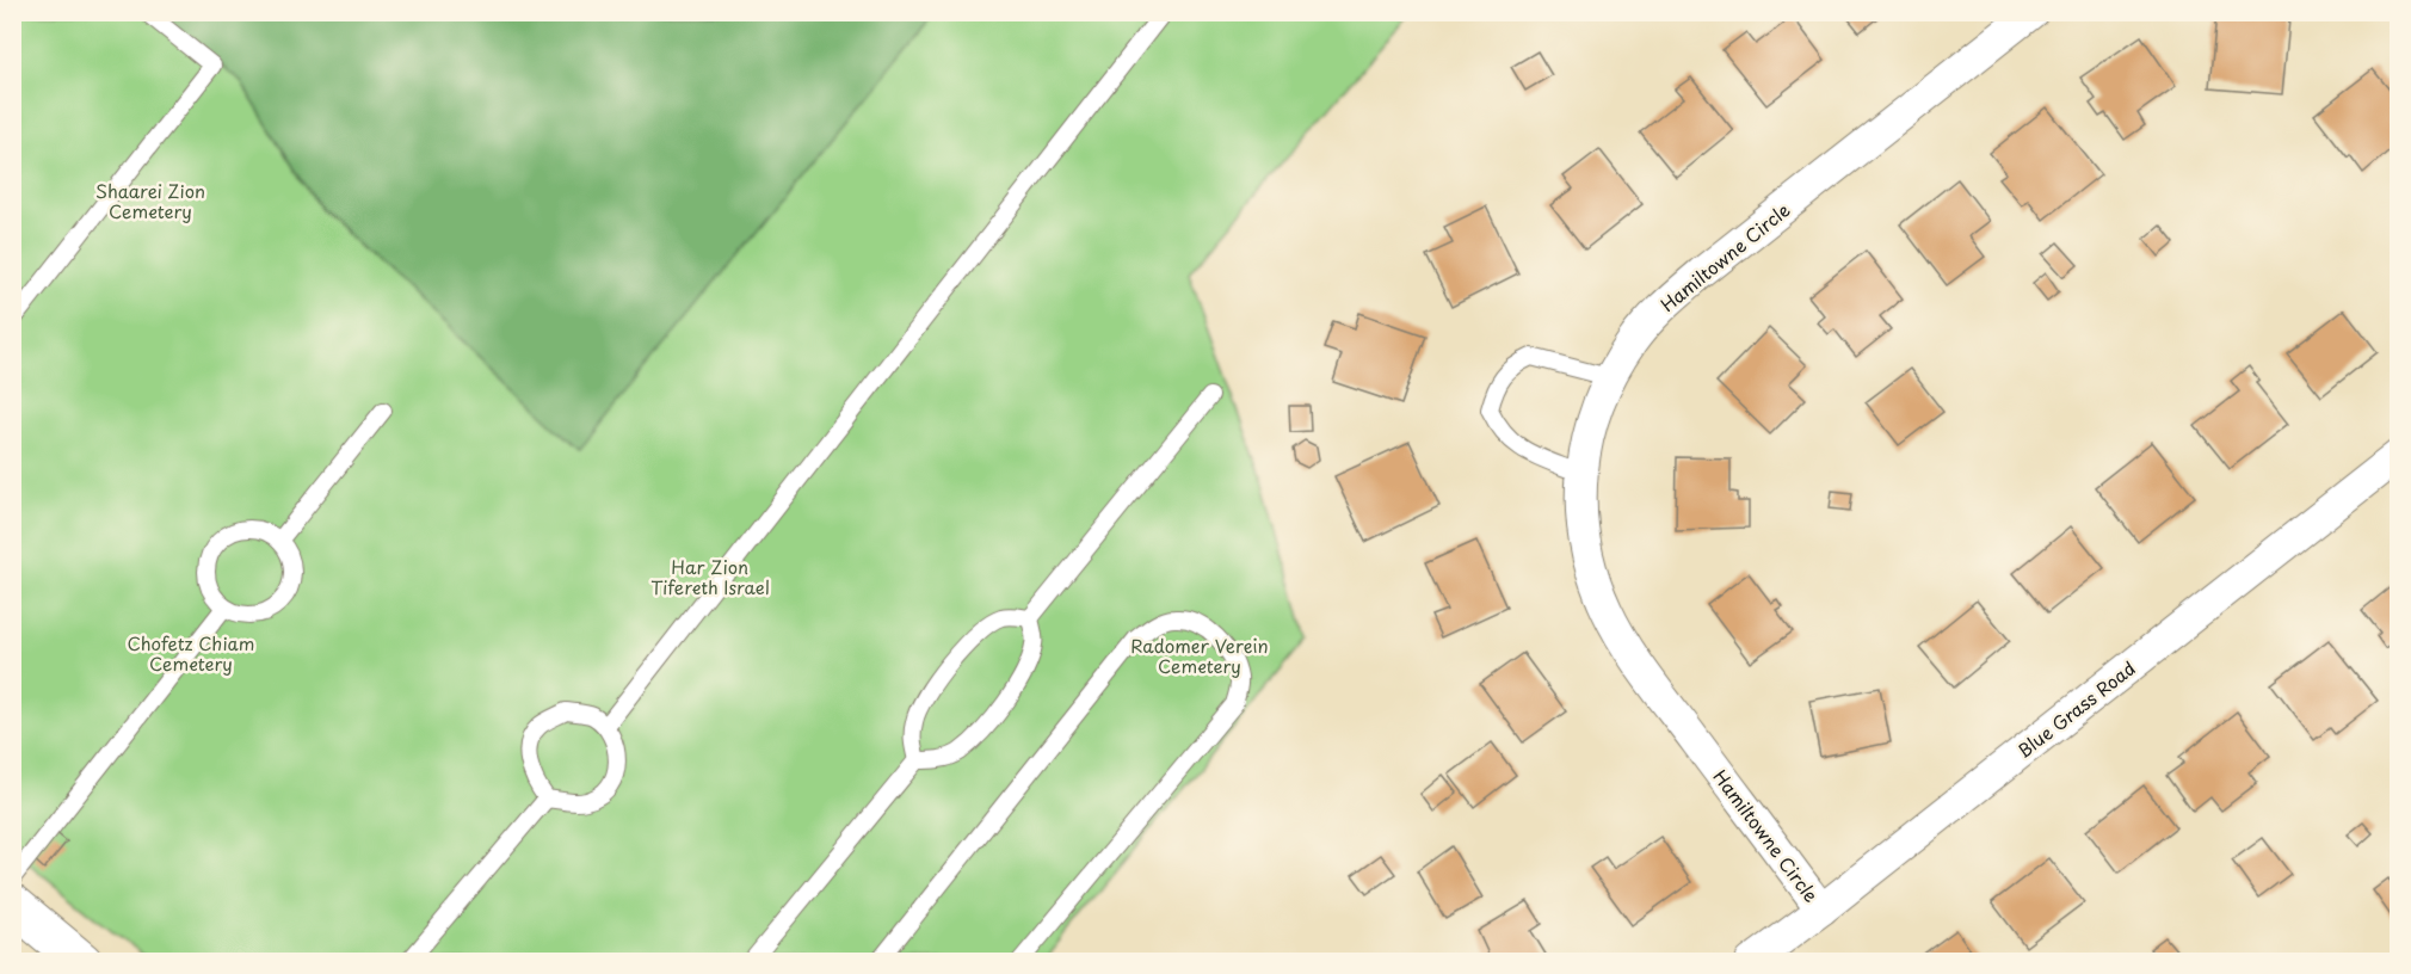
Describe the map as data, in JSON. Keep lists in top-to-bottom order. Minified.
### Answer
{"streets":{"street":["Hamiltowne Circle","Blue Grass Road"]},"crossings":[["Hamiltowne Circle","Blue Grass Road"]],"parks":["Shaarei Zion Cemetery","Har Zion Tifereth Israel","Chofetz Chiam Cemetery","Radomer Verein Cemetery"]}
